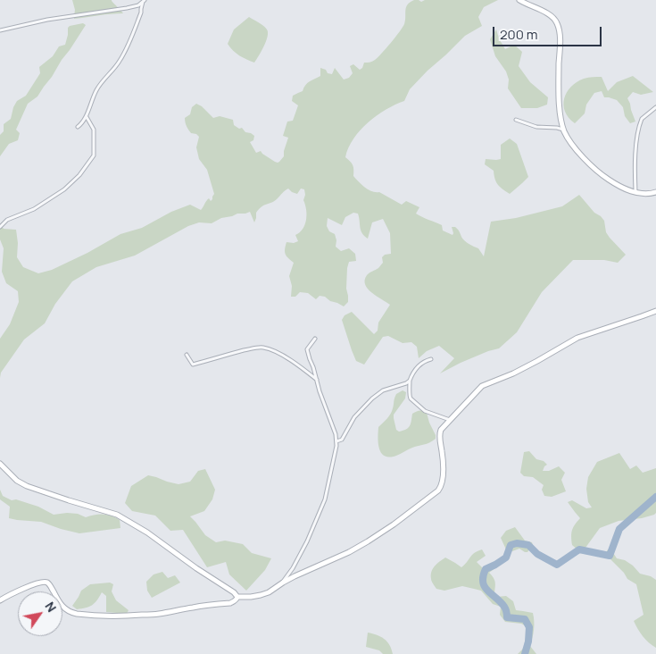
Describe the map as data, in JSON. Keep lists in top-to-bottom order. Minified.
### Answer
{"scale_bar":"200 m","north":"top right"}
